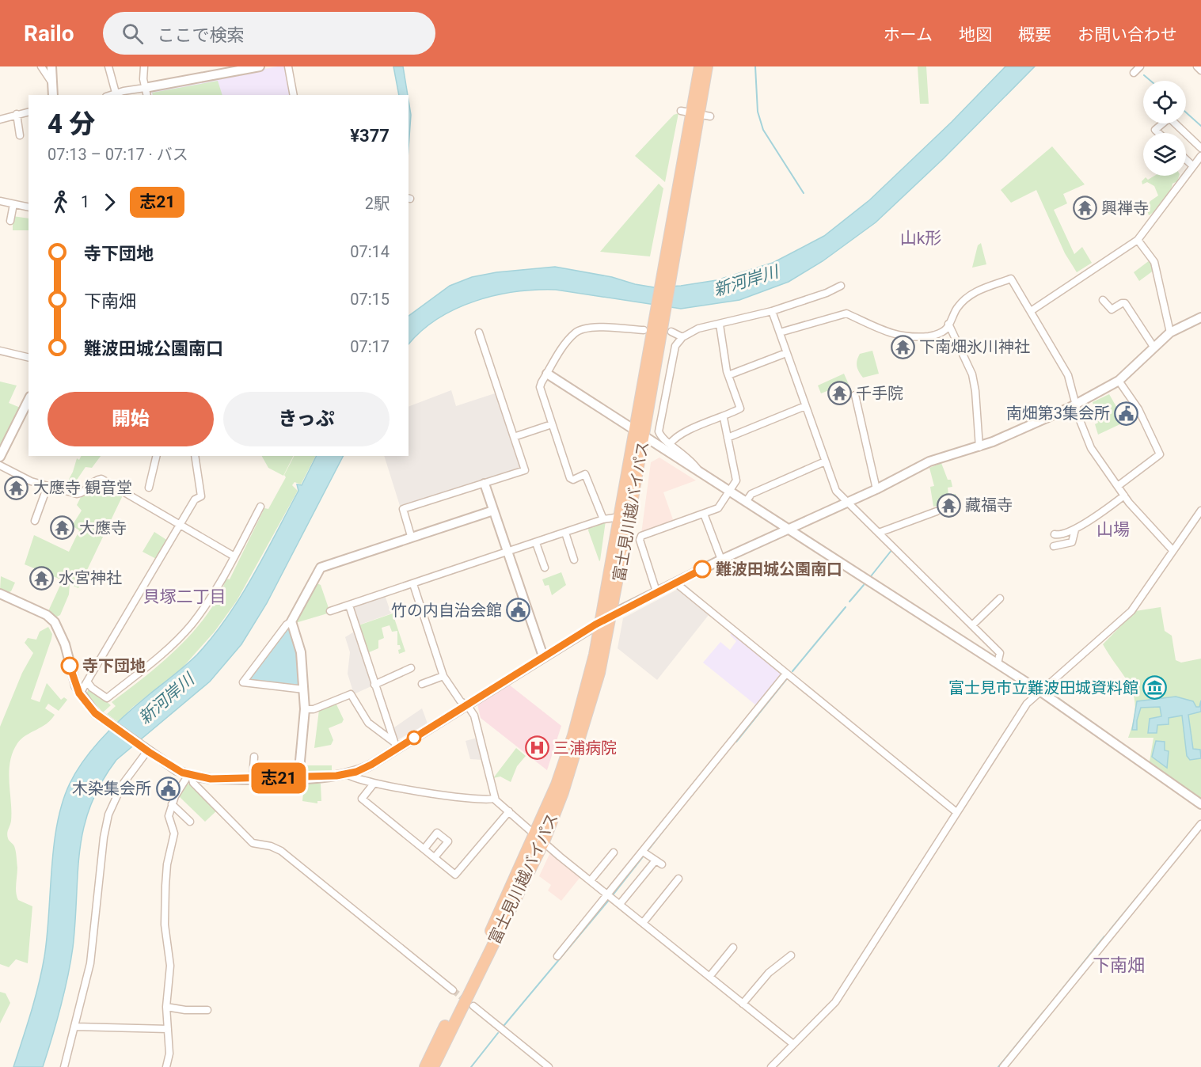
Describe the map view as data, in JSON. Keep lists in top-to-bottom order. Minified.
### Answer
{"streets":{"highway":["富士見川越バイパス"]},"districts":["山k形","山場","貝塚二丁目","下南畑"],"water":["新河岸川"],"places":{"temple":["興禅寺","下南畑氷川神社","千手院","大應寺 観音堂","藏福寺","大應寺","水宮神社"],"public building":["南畑第3集会所","竹の内自治会館","木染集会所"],"other":["難波田城公園南口","寺下団地"],"museum":["富士見市立難波田城資料館"],"hospital":["三浦病院"]},"lines":["bus line 志21"],"page":{"header":"Railo","search":"ここで検索","nav":["ホーム","地図","概要","お問い合わせ"],"on_map":"志21","heading":["4 分","07:13 – 07:17 · バス","¥377"],"legs":["1","志21","2駅"],"list":[{"name":"寺下団地","value":"07:14"},{"name":"下南畑","value":"07:15"},{"name":"難波田城公園南口","value":"07:17"}],"buttons":["開始","きっぷ"]}}
